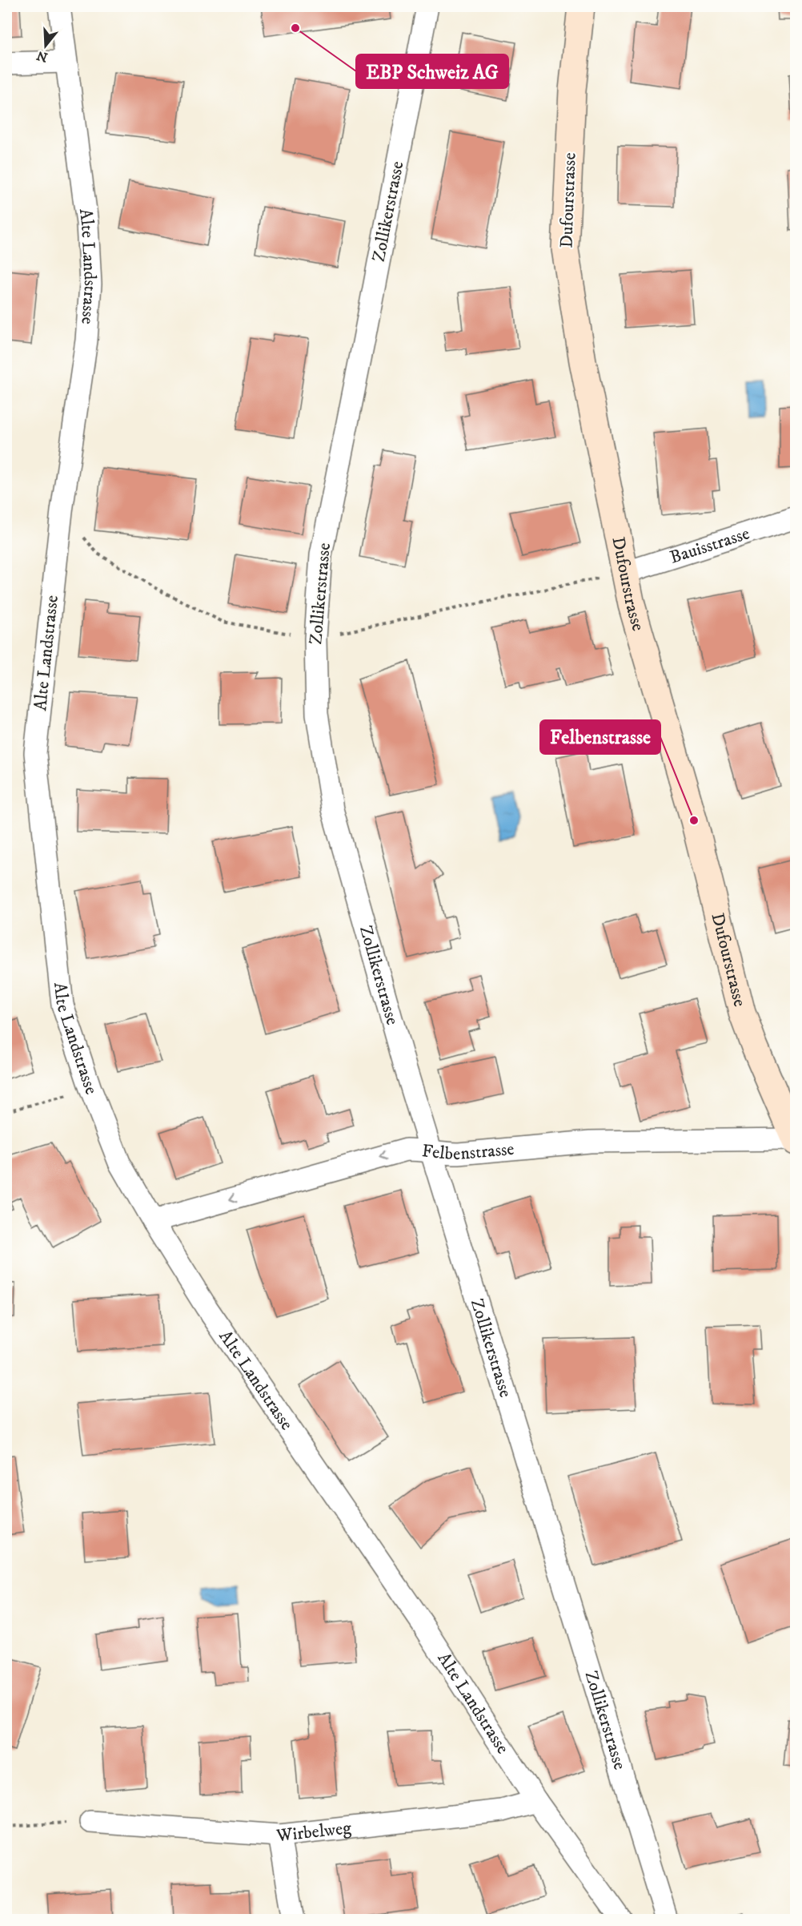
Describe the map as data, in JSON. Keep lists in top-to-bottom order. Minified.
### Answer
{"streets":{"main road":["Dufourstrasse"],"street":["Zollikerstrasse","Alte Landstrasse","Bauisstrasse","Felbenstrasse","Wirbelweg"]},"crossings":[["Dufourstrasse","Bauisstrasse"],["Dufourstrasse","Felbenstrasse"],["Zollikerstrasse","Felbenstrasse"],["Alte Landstrasse","Felbenstrasse"],["Alte Landstrasse","Wirbelweg"]],"one_way":["Felbenstrasse"],"places":["EBP Schweiz AG","Felbenstrasse"],"north":"bottom"}
